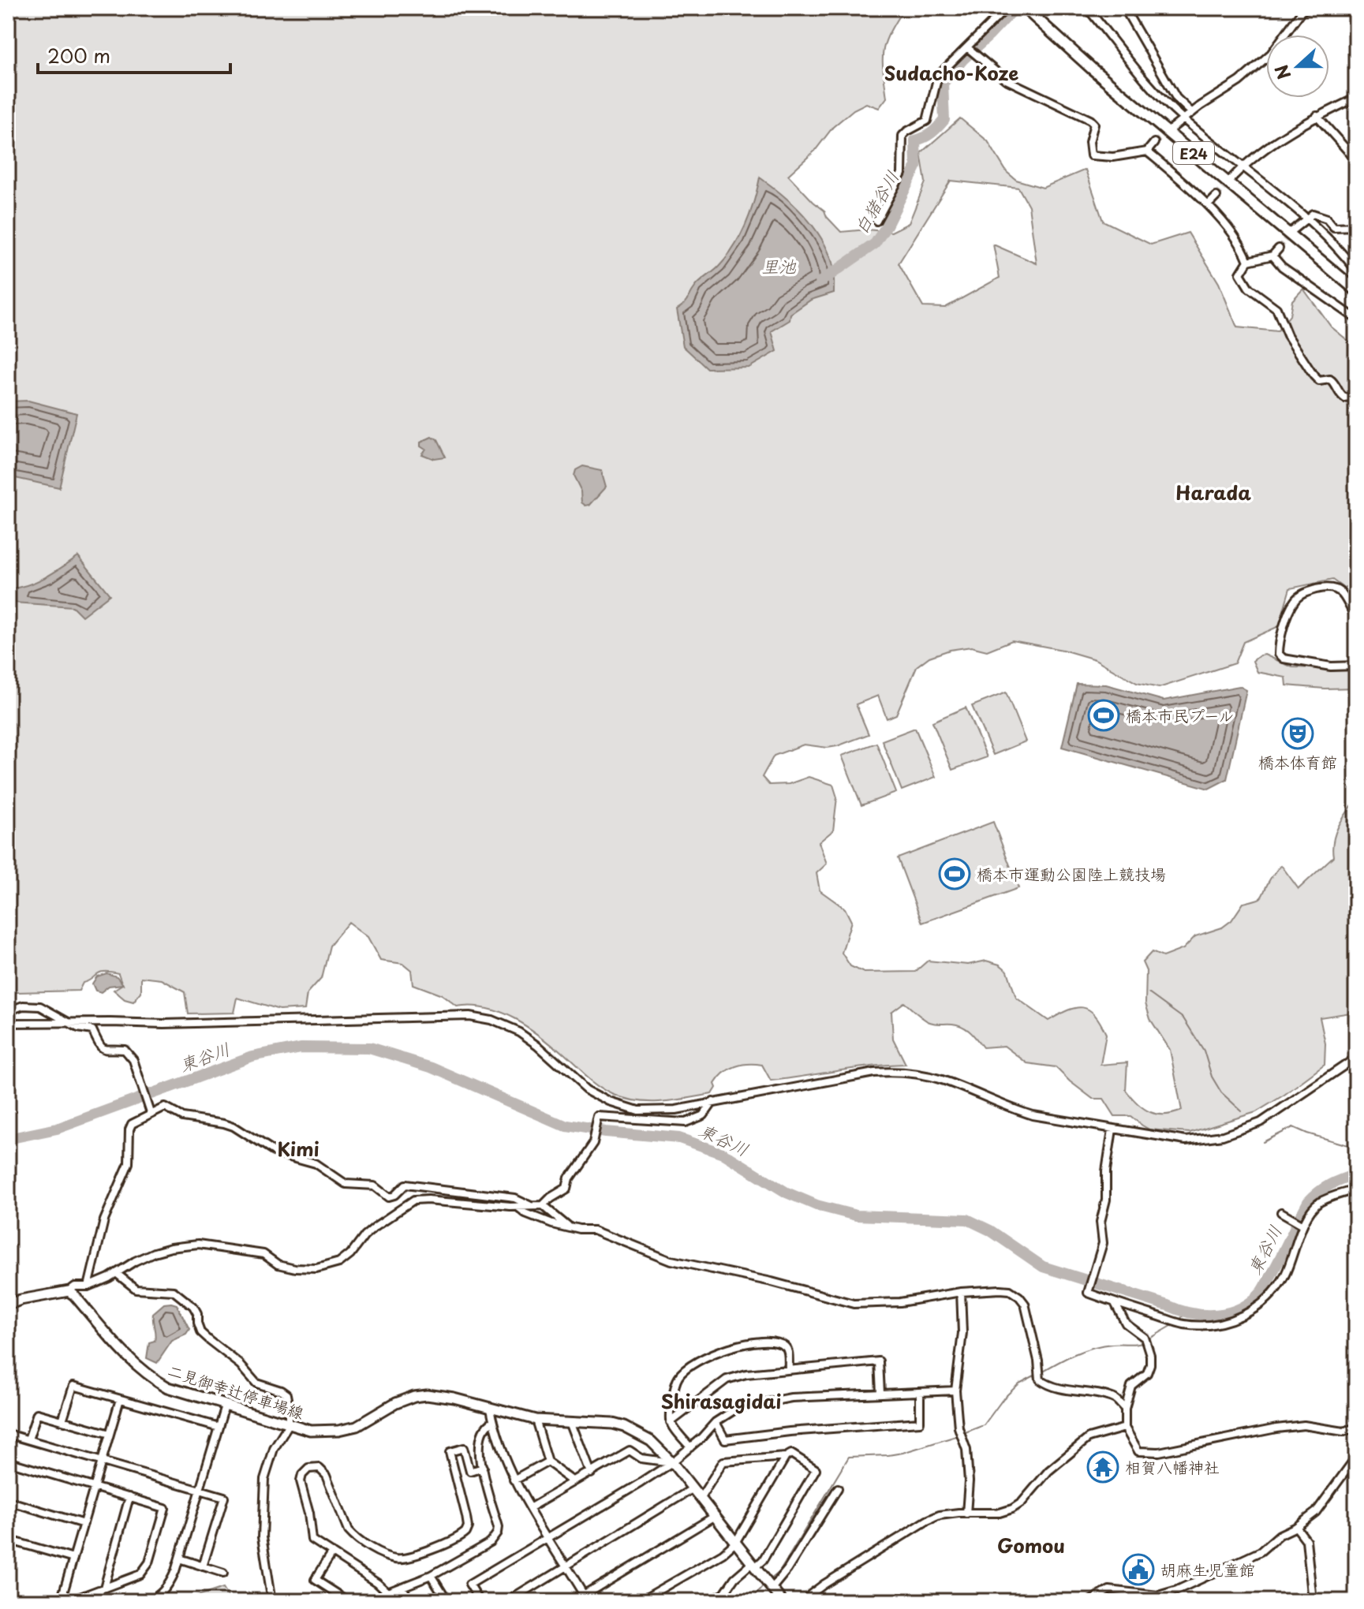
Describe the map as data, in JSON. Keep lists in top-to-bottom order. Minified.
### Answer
{"streets":{"highway":["E24"],"main road":["二見御幸辻停車場線"]},"districts":["Sudacho-Koze","Harada","Kimi","Shirasagidai","Gomou"],"water":["白猪谷川","里池","東谷川"],"places":{"sports":["橋本市民プール","橋本市運動公園陸上競技場"],"theatre":["橋本体育館"],"temple":["相賀八幡神社"],"public building":["胡麻生児童館"]},"scale_bar":"200 m","north":"left"}
